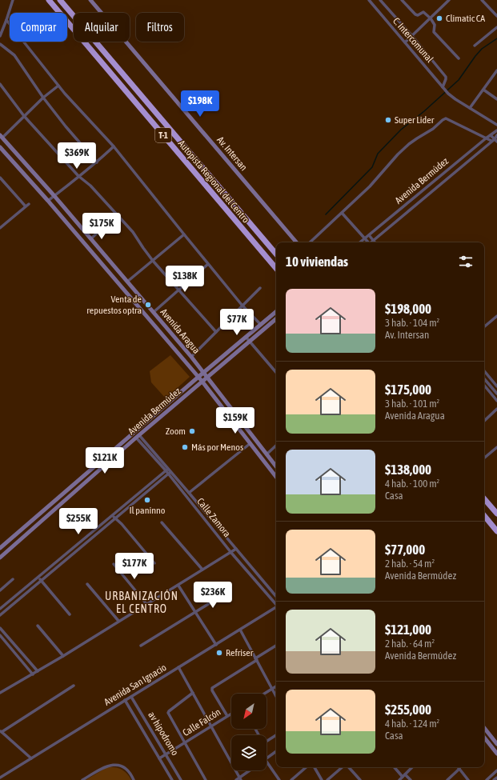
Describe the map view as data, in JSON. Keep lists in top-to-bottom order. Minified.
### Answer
{"streets":{"highway":["T-1","Autopista Regional del Centro"],"street":["C. Intercomunal","Av. Intersan","Avenida Bermúdez","Avenida Aragua","Calle Zamora","Avenida San Ignacio","Calle Falcón","av hipodromo"]},"crossings":[["Avenida Bermúdez","Avenida Aragua"],["Avenida Bermúdez","Calle Zamora"],["Avenida San Ignacio","av hipodromo"],["Calle Falcón","av hipodromo"]],"districts":["URBANIZACIÓN EL CENTRO"],"places":["Climatic CA","Super Lider","Venta de repuestos optra","Zoom","Más por Menos","Il paninno","Refriser"],"north":"bottom left","page":{"chip":["Comprar","Alquilar","Filtros"],"price":["$198K","$369K","$175K","$138K","$77K","$159K","$121K","$255K","$177K","$236K"],"heading":"10 viviendas","list":[{"name":"$198,000","note":"3 hab. · 104 m² · Av. Intersan"},{"name":"$175,000","note":"3 hab. · 101 m² · Avenida Aragua"},{"name":"$138,000","note":"4 hab. · 100 m² · Casa"},{"name":"$77,000","note":"2 hab. · 54 m² · Avenida Bermúdez"},{"name":"$121,000","note":"2 hab. · 64 m² · Avenida Bermúdez"},{"name":"$255,000","note":"4 hab. · 124 m² · Casa"}]}}
